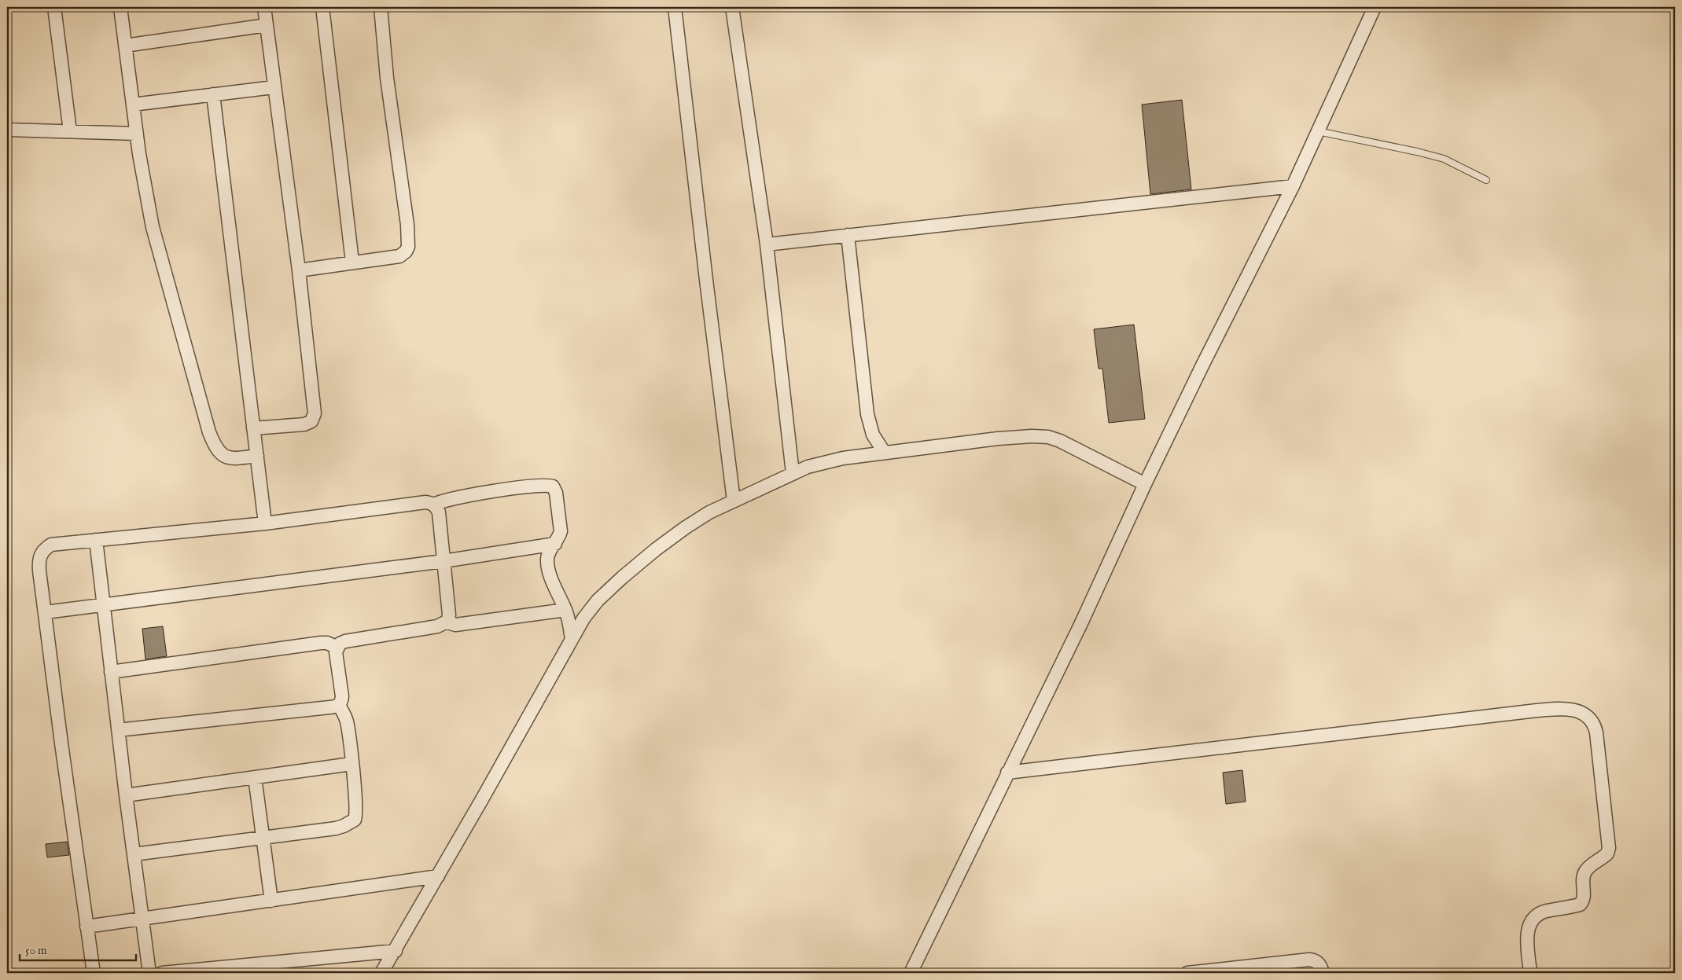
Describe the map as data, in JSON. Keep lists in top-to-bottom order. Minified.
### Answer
{"scale_bar":"50 m"}
